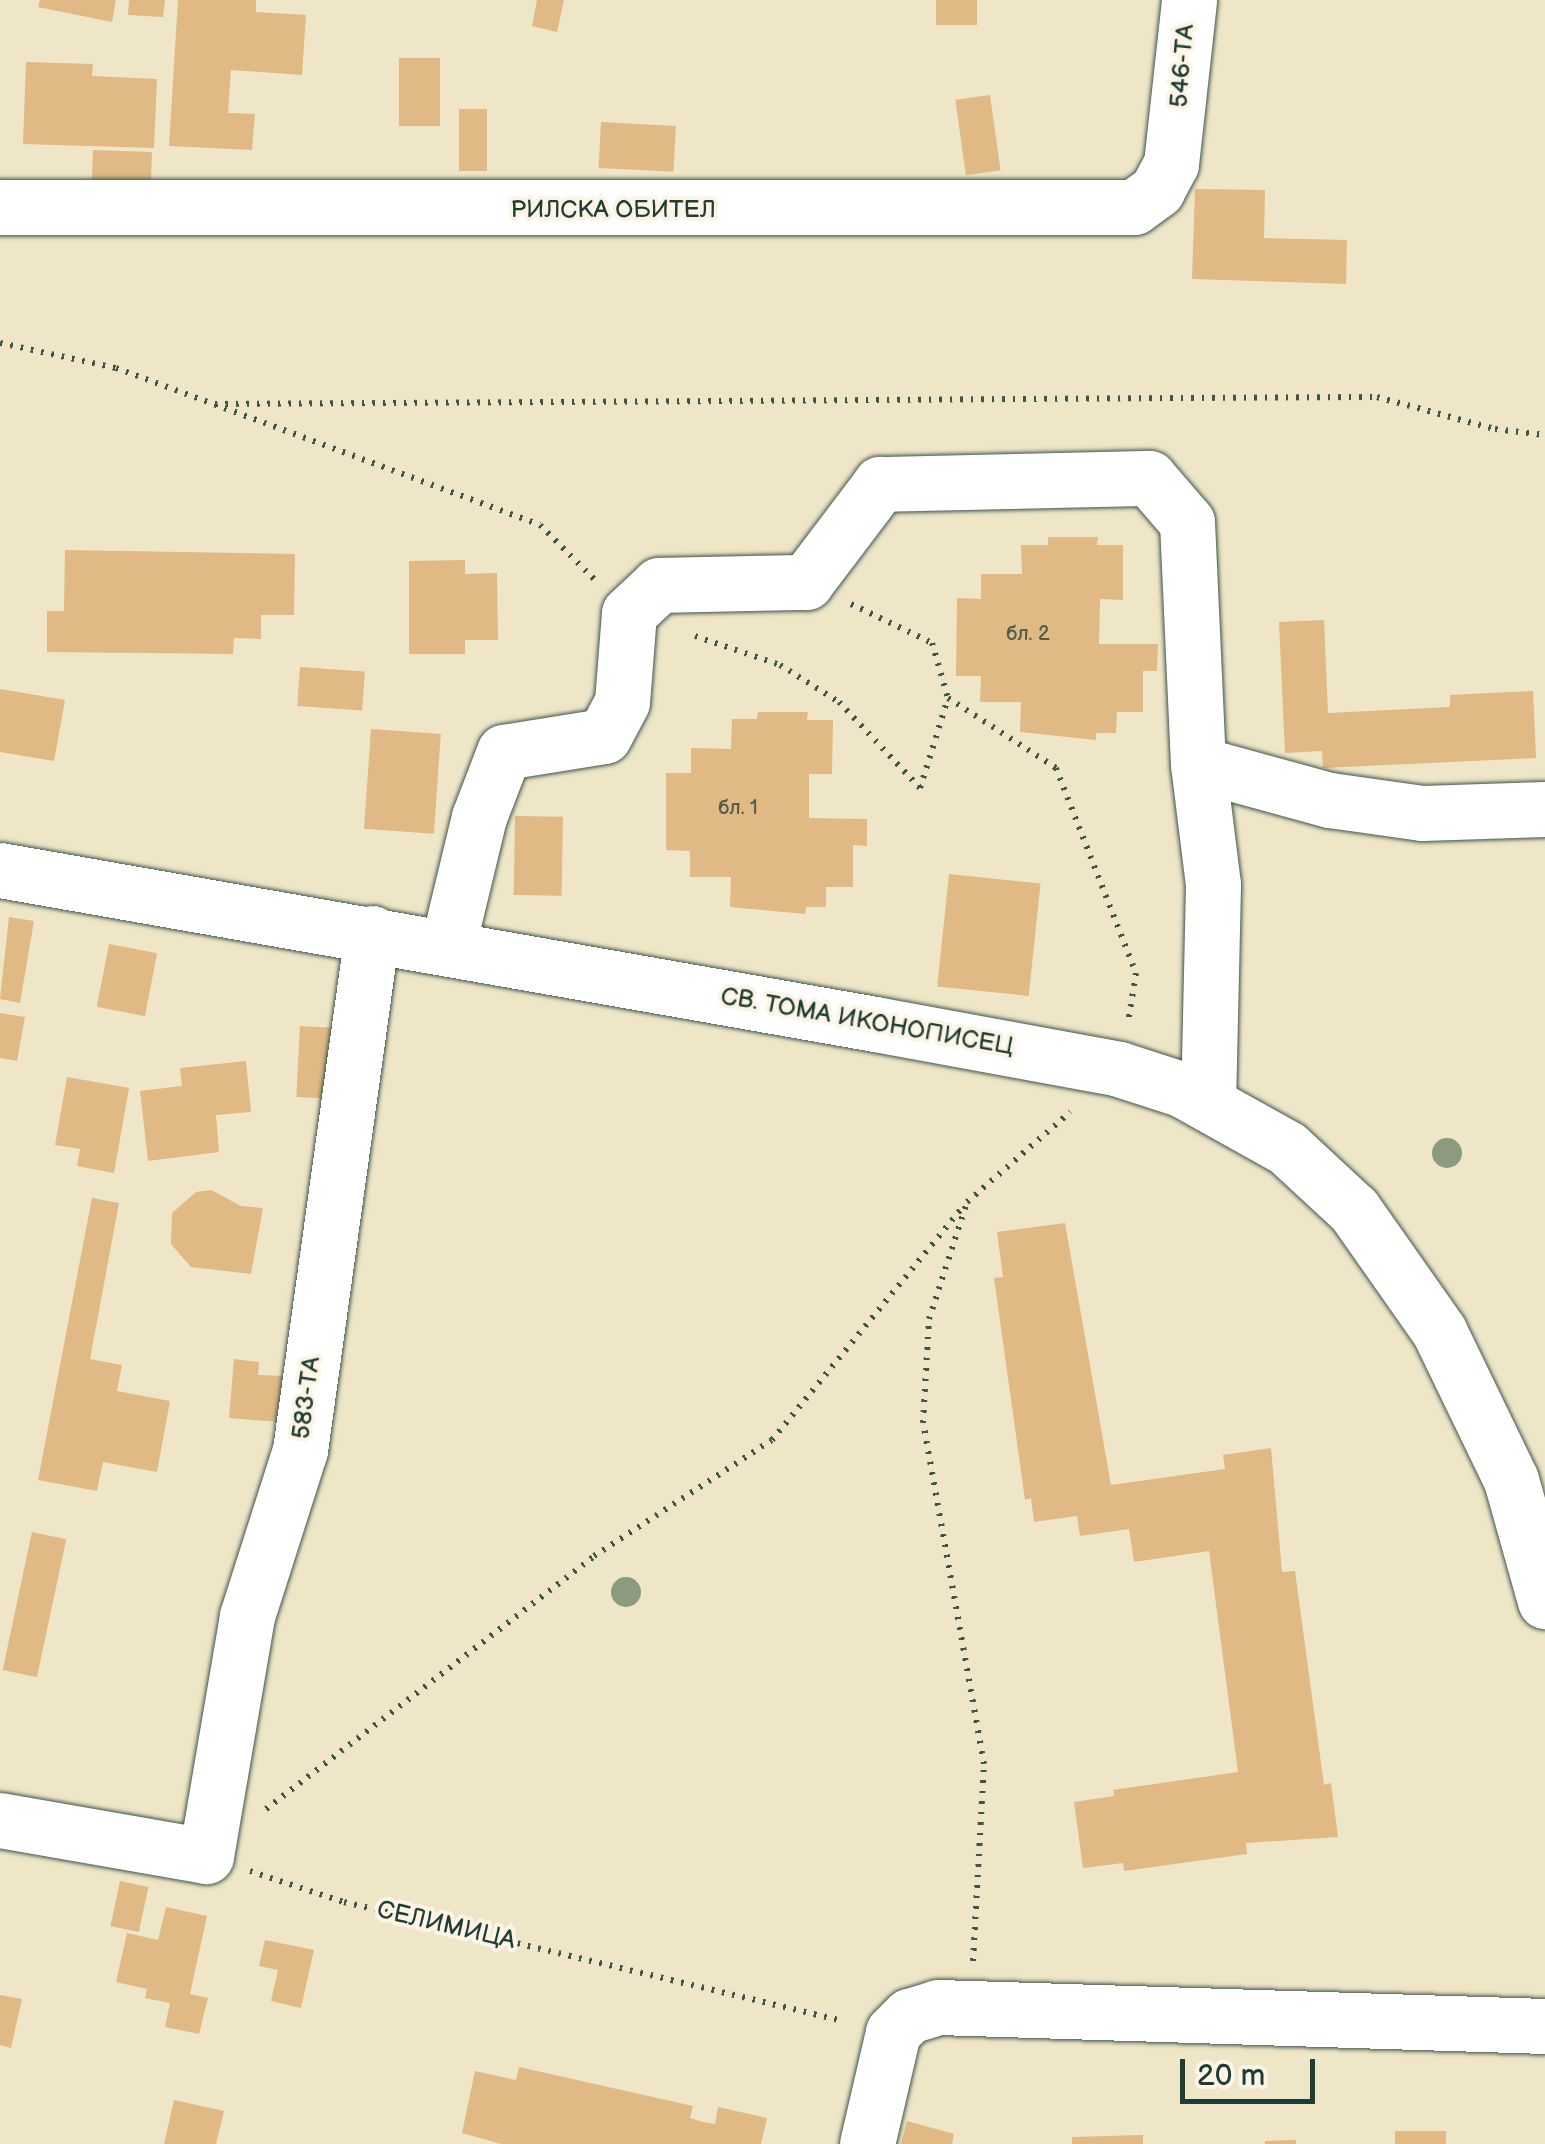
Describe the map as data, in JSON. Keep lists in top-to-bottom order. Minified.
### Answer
{"streets":{"street":["546-ТА","РИЛСКА ОБИТЕЛ","СВ. ТОМА ИКОНОПИСЕЦ","583-ТА"],"path":["СЕЛИМИЦА"]},"crossings":[["546-ТА","РИЛСКА ОБИТЕЛ"],["СВ. ТОМА ИКОНОПИСЕЦ","583-ТА"],["583-ТА","СЕЛИМИЦА"]],"house_numbers":["бл. 2","бл. 1"],"scale_bar":"20 m"}
